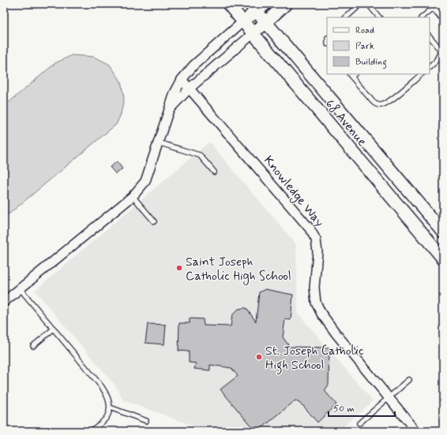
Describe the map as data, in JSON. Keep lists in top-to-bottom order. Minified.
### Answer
{"streets":{"main road":["68 Avenue"],"street":["Knowledge Way"]},"places":["Saint Joseph Catholic High School","St. Joseph Catholic High School"],"legend":["Road","Park","Building"],"scale_bar":"50 m"}
